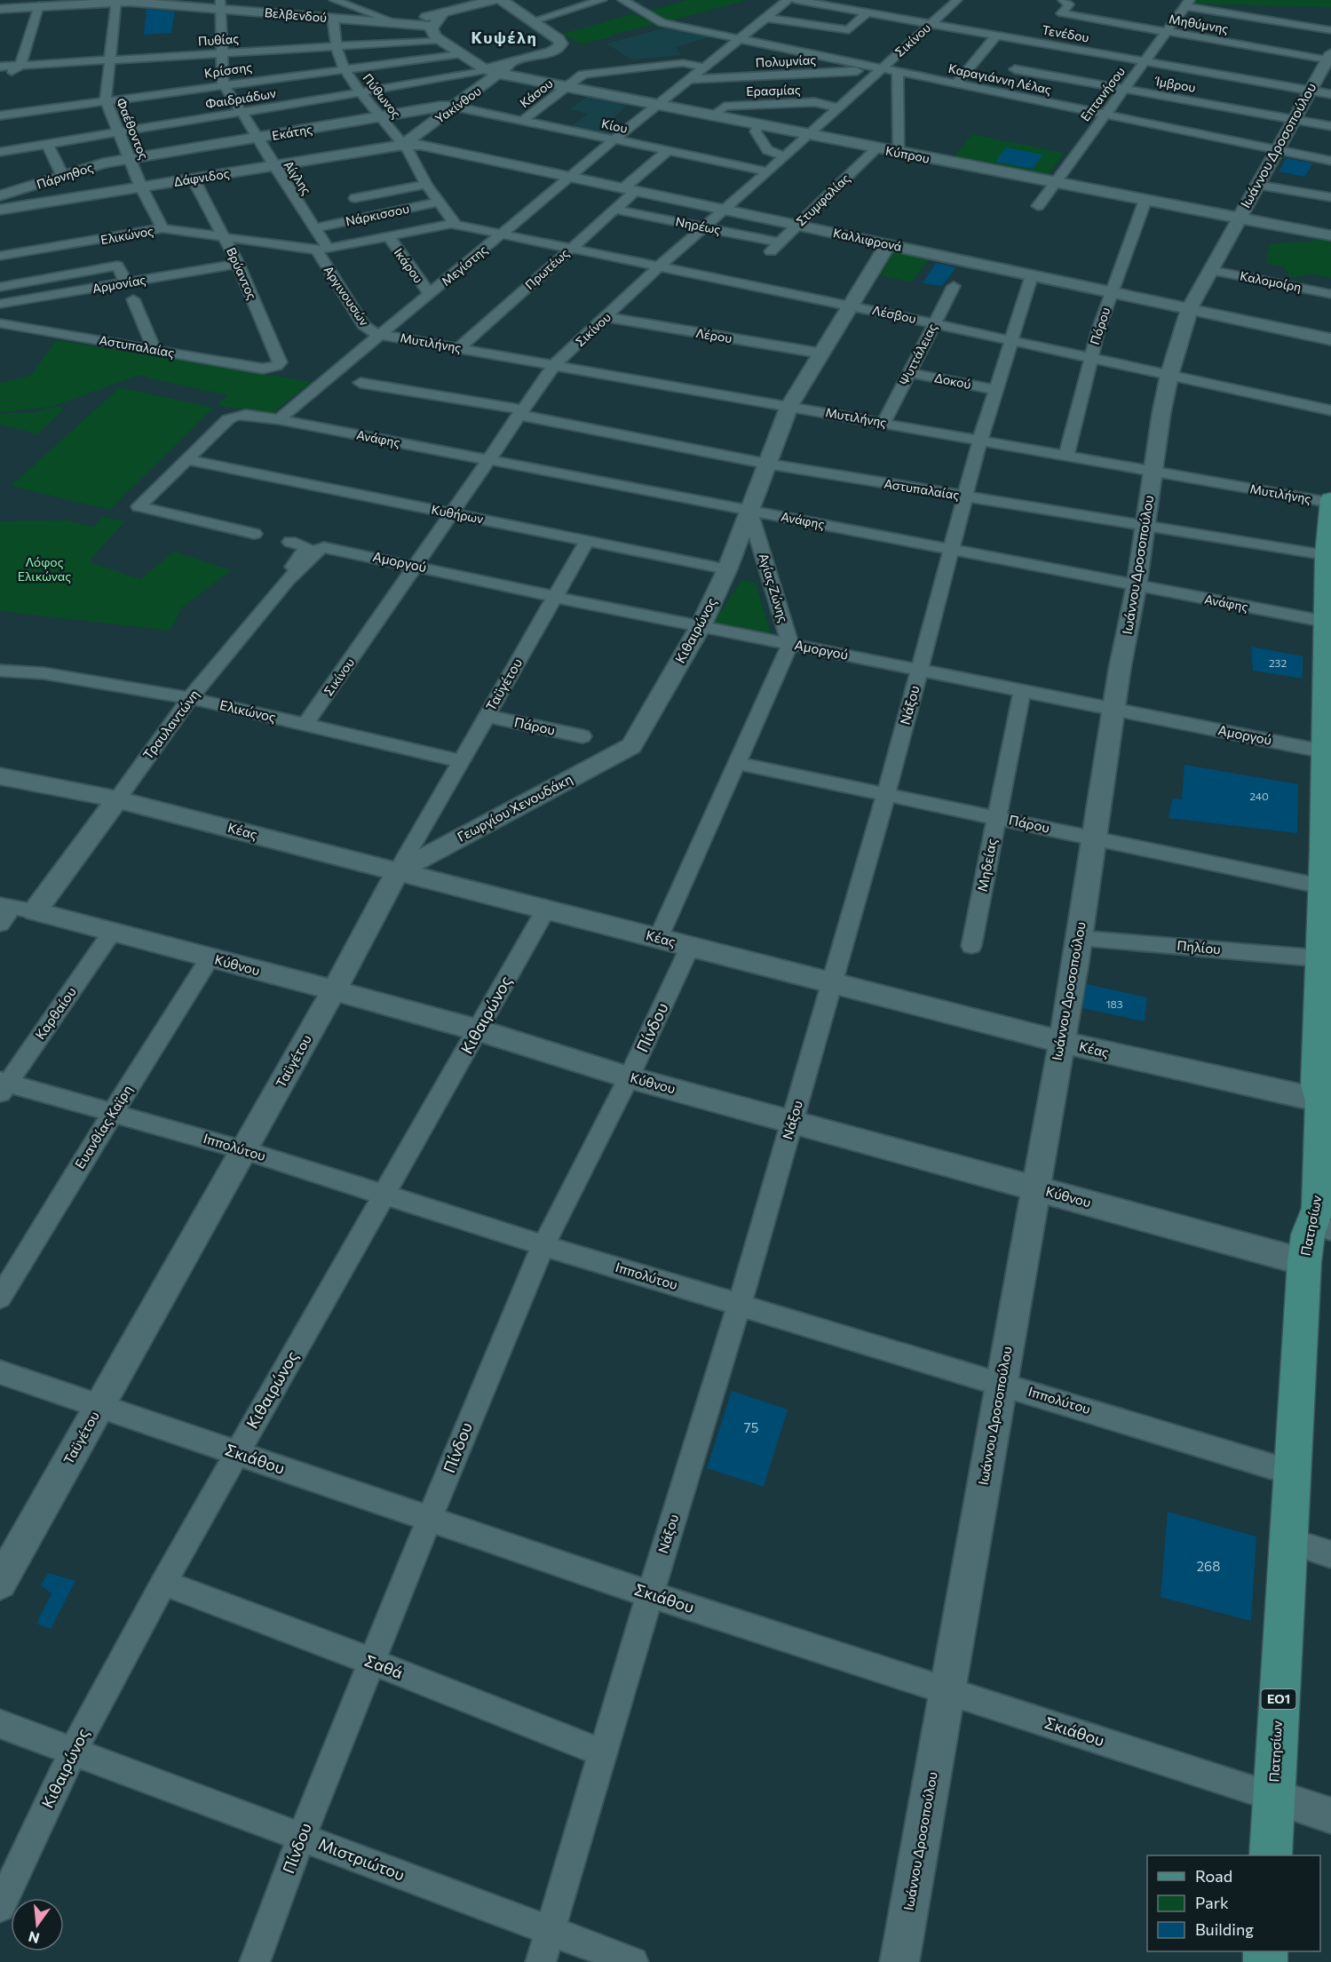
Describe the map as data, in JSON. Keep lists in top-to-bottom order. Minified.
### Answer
{"streets":{"main road":["Πατησίων","ΕΟ1"],"street":["Βελβενδού","Μηθύμνης","Τενέδου","Πυθίας","Σικίνου","Πολυμνίας","Κρίσσης","Καραγιάννη Λέλας","Ίμβρου","Ερασμίας","Κάσου","Επτανήσου","Πύθωνος","Φαιδριάδων","Υακίνθου","Κίου","Φαέθοντος","Εκάτης","Ιωάννου Δροσοπούλου","Κύπρου","Πάρνηθος","Δάφνιδος","Αίγλης","Στυμφαλίας","Νάρκισσου","Νηρέως","Ελικώνος","Καλλιφρονά","Ικάρου","Μεγίστης","Πρωτέως","Βρύαντος","Καλομοίρη","Αρμονίας","Αργινουσών","Λέσβου","Πόρου","Λέρου","Μυτιλήνης","Αστυπαλαίας","Ψυττάλειας","Δοκού","Ανάφης","Κυθήρων","Αμοργού","Αγίας Ζώνης","Κιθαιρώνος","Ταϋγέτου","Νάξου","Τραυλαντώνη","Πάρου","Γεωργίου Χενουδάκη","Κέας","Μηδείας","Πηλίου","Κύθνου","Καρθαίου","Πίνδου","Ευανθίας Καϊρη","Ιππολύτου","Σκιάθου","Σαθά","Μιστριώτου"]},"crossings":[["Βελβενδού","Πύθωνος"],["Βελβενδού","Φαέθοντος"],["Μηθύμνης","Επτανήσου"],["Μηθύμνης","Ιωάννου Δροσοπούλου"],["Τενέδου","Σικίνου"],["Τενέδου","Επτανήσου"],["Τενέδου","Ιωάννου Δροσοπούλου"],["Πυθίας","Πύθωνος"],["Πυθίας","Φαέθοντος"],["Πυθίας","Κύπρου"],["Σικίνου","Πολυμνίας"],["Σικίνου","Καραγιάννη Λέλας"],["Σικίνου","Ερασμίας"],["Σικίνου","Κίου"],["Σικίνου","Κύπρου"],["Σικίνου","Νηρέως"],["Σικίνου","Ελικώνος"],["Σικίνου","Καλλιφρονά"],["Σικίνου","Λέσβου"],["Σικίνου","Λέρου"],["Σικίνου","Μυτιλήνης"],["Σικίνου","Αστυπαλαίας"],["Σικίνου","Ανάφης"],["Σικίνου","Κυθήρων"],["Σικίνου","Αμοργού"],["Πολυμνίας","Καραγιάννη Λέλας"],["Πολυμνίας","Ερασμίας"],["Πολυμνίας","Μεγίστης"],["Κρίσσης","Πύθωνος"],["Κρίσσης","Φαέθοντος"],["Κρίσσης","Κύπρου"],["Κρίσσης","Αίγλης"],["Καραγιάννη Λέλας","Επτανήσου"],["Καραγιάννη Λέλας","Ιωάννου Δροσοπούλου"],["Καραγιάννη Λέλας","Μεγίστης"],["Ίμβρου","Επτανήσου"],["Ίμβρου","Ιωάννου Δροσοπούλου"],["Ερασμίας","Κύπρου"],["Κάσου","Κίου"],["Κάσου","Κύπρου"],["Κάσου","Μεγίστης"],["Επτανήσου","Κύπρου"],["Πύθωνος","Φαιδριάδων"],["Πύθωνος","Υακίνθου"],["Πύθωνος","Εκάτης"],["Πύθωνος","Δάφνιδος"],["Πύθωνος","Νάρκισσου"],["Πύθωνος","Καλλιφρονά"],["Πύθωνος","Λέσβου"],["Φαιδριάδων","Φαέθοντος"],["Φαιδριάδων","Κύπρου"],["Φαιδριάδων","Αίγλης"],["Υακίνθου","Κίου"],["Υακίνθου","Εκάτης"],["Υακίνθου","Κύπρου"],["Υακίνθου","Δάφνιδος"],["Υακίνθου","Καλλιφρονά"],["Κίου","Εκάτης"],["Κίου","Μεγίστης"],["Κίου","Πρωτέως"],["Φαέθοντος","Εκάτης"],["Φαέθοντος","Πάρνηθος"],["Φαέθοντος","Δάφνιδος"],["Φαέθοντος","Ελικώνος"],["Εκάτης","Πάρνηθος"],["Εκάτης","Αίγλης"],["Ιωάννου Δροσοπούλου","Κύπρου"],["Ιωάννου Δροσοπούλου","Καλλιφρονά"],["Ιωάννου Δροσοπούλου","Καλομοίρη"],["Ιωάννου Δροσοπούλου","Λέσβου"],["Ιωάννου Δροσοπούλου","Μυτιλήνης"],["Ιωάννου Δροσοπούλου","Αστυπαλαίας"],["Ιωάννου Δροσοπούλου","Ανάφης"],["Ιωάννου Δροσοπούλου","Αμοργού"],["Ιωάννου Δροσοπούλου","Πάρου"],["Ιωάννου Δροσοπούλου","Κέας"],["Ιωάννου Δροσοπούλου","Πηλίου"],["Ιωάννου Δροσοπούλου","Κύθνου"],["Ιωάννου Δροσοπούλου","Ιππολύτου"],["Ιωάννου Δροσοπούλου","Σκιάθου"],["Κύπρου","Στυμφαλίας"],["Κύπρου","Μεγίστης"],["Κύπρου","Πόρου"],["Δάφνιδος","Αίγλης"],["Δάφνιδος","Καλλιφρονά"],["Δάφνιδος","Βρύαντος"],["Αίγλης","Νάρκισσου"],["Αίγλης","Ελικώνος"],["Αίγλης","Αργινουσών"],["Στυμφαλίας","Νηρέως"],["Στυμφαλίας","Καλλιφρονά"],["Νηρέως","Πρωτέως"],["Ελικώνος","Βρύαντος"],["Ελικώνος","Αργινουσών"],["Ελικώνος","Ταϋγέτου"],["Ελικώνος","Τραυλαντώνη"],["Καλλιφρονά","Μεγίστης"],["Καλλιφρονά","Πρωτέως"],["Καλλιφρονά","Πόρου"],["Καλλιφρονά","Νάξου"],["Ικάρου","Μεγίστης"],["Μεγίστης","Αργινουσών"],["Μεγίστης","Λέσβου"],["Μεγίστης","Μυτιλήνης"],["Μεγίστης","Ανάφης"],["Πρωτέως","Λέσβου"],["Πρωτέως","Μυτιλήνης"],["Βρύαντος","Αρμονίας"],["Βρύαντος","Αστυπαλαίας"],["Αργινουσών","Μυτιλήνης"],["Λέσβου","Πόρου"],["Λέσβου","Ψυττάλειας"],["Λέσβου","Νάξου"],["Πόρου","Μυτιλήνης"],["Μυτιλήνης","Ψυττάλειας"],["Μυτιλήνης","Νάξου"],["Μυτιλήνης","Πατησίων"],["Αστυπαλαίας","Νάξου"],["Αστυπαλαίας","Πατησίων"],["Ψυττάλειας","Δοκού"],["Δοκού","Νάξου"],["Ανάφης","Αγίας Ζώνης"],["Ανάφης","Κιθαιρώνος"],["Ανάφης","Νάξου"],["Ανάφης","Πατησίων"],["Κυθήρων","Κιθαιρώνος"],["Κυθήρων","Ταϋγέτου"],["Αμοργού","Αγίας Ζώνης"],["Αμοργού","Κιθαιρώνος"],["Αμοργού","Ταϋγέτου"],["Αμοργού","Νάξου"],["Αμοργού","Τραυλαντώνη"],["Αμοργού","Μηδείας"],["Αμοργού","Πατησίων"],["Αγίας Ζώνης","Κιθαιρώνος"],["Κιθαιρώνος","Γεωργίου Χενουδάκη"],["Κιθαιρώνος","Κέας"],["Κιθαιρώνος","Κύθνου"],["Κιθαιρώνος","Ιππολύτου"],["Κιθαιρώνος","Σκιάθου"],["Κιθαιρώνος","Σαθά"],["Κιθαιρώνος","Μιστριώτου"],["Ταϋγέτου","Πάρου"],["Ταϋγέτου","Γεωργίου Χενουδάκη"],["Ταϋγέτου","Κέας"],["Ταϋγέτου","Κύθνου"],["Ταϋγέτου","Ιππολύτου"],["Ταϋγέτου","Σκιάθου"],["Νάξου","Πάρου"],["Νάξου","Κέας"],["Νάξου","Κύθνου"],["Νάξου","Ιππολύτου"],["Νάξου","Σκιάθου"],["Νάξου","Σαθά"],["Νάξου","Μιστριώτου"],["Τραυλαντώνη","Κέας"],["Τραυλαντώνη","Κύθνου"],["Πάρου","Μηδείας"],["Πάρου","Πατησίων"],["Γεωργίου Χενουδάκη","Κέας"],["Κέας","Πίνδου"],["Κέας","Πατησίων"],["Πηλίου","Πατησίων"],["Κύθνου","Καρθαίου"],["Κύθνου","Πίνδου"],["Κύθνου","Ευανθίας Καϊρη"],["Κύθνου","Πατησίων"],["Καρθαίου","Ιππολύτου"],["Πίνδου","Ιππολύτου"],["Πίνδου","Σκιάθου"],["Πίνδου","Σαθά"],["Πίνδου","Μιστριώτου"],["Ευανθίας Καϊρη","Ιππολύτου"],["Ιππολύτου","Πατησίων"],["Πατησίων","Σκιάθου"]],"districts":["Κυψέλη"],"parks":["Λόφος Ελικώνας"],"house_numbers":["232","240","183","75","268"],"legend":["Road","Park","Building"],"north":"bottom"}
